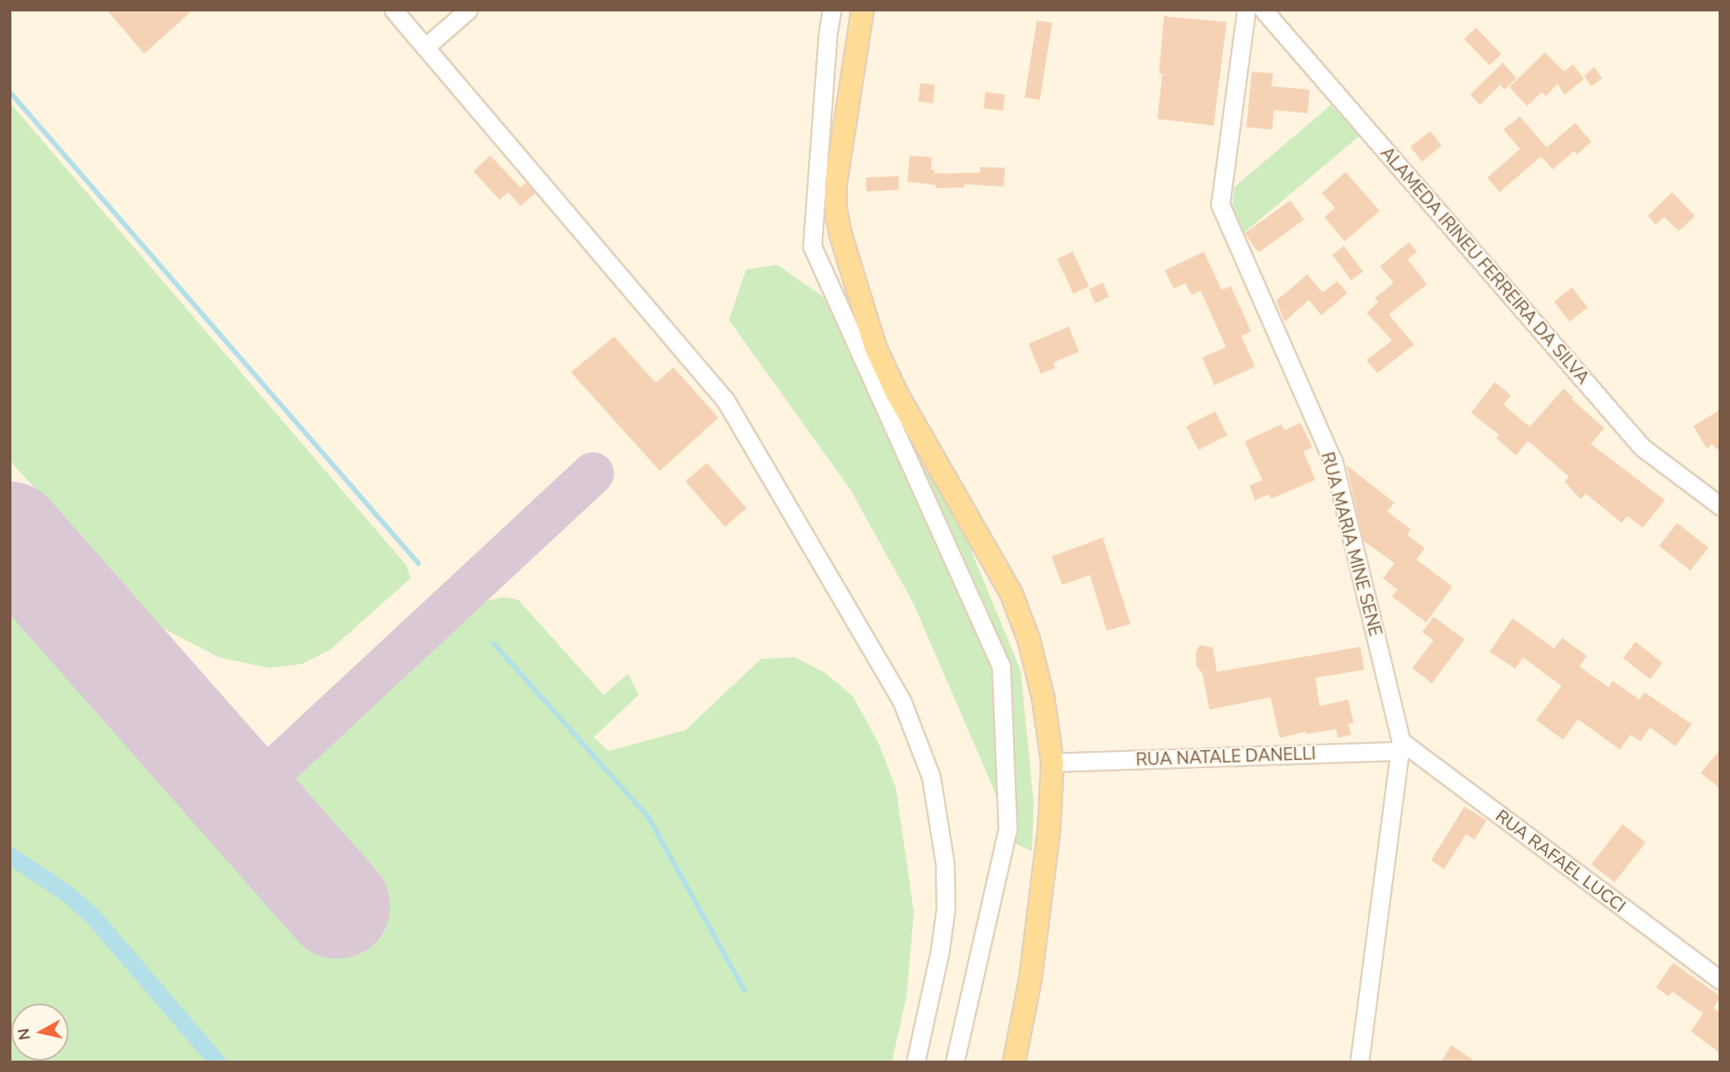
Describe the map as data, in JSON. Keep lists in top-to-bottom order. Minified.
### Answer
{"streets":{"street":["ALAMEDA IRINEU FERREIRA DA SILVA","RUA MARIA MINE SENE","RUA NATALE DANELLI","RUA RAFAEL LUCCI"]},"crossings":[["RUA MARIA MINE SENE","RUA NATALE DANELLI"],["RUA MARIA MINE SENE","RUA RAFAEL LUCCI"],["RUA NATALE DANELLI","RUA RAFAEL LUCCI"]],"north":"left"}
